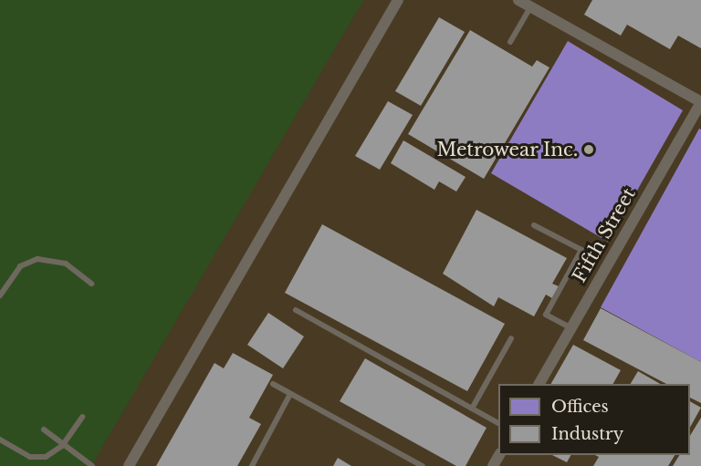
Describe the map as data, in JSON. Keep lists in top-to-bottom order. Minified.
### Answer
{"streets":{"street":["Fifth Street"]},"places":["Metrowear Inc."],"legend":["Offices","Industry"]}
